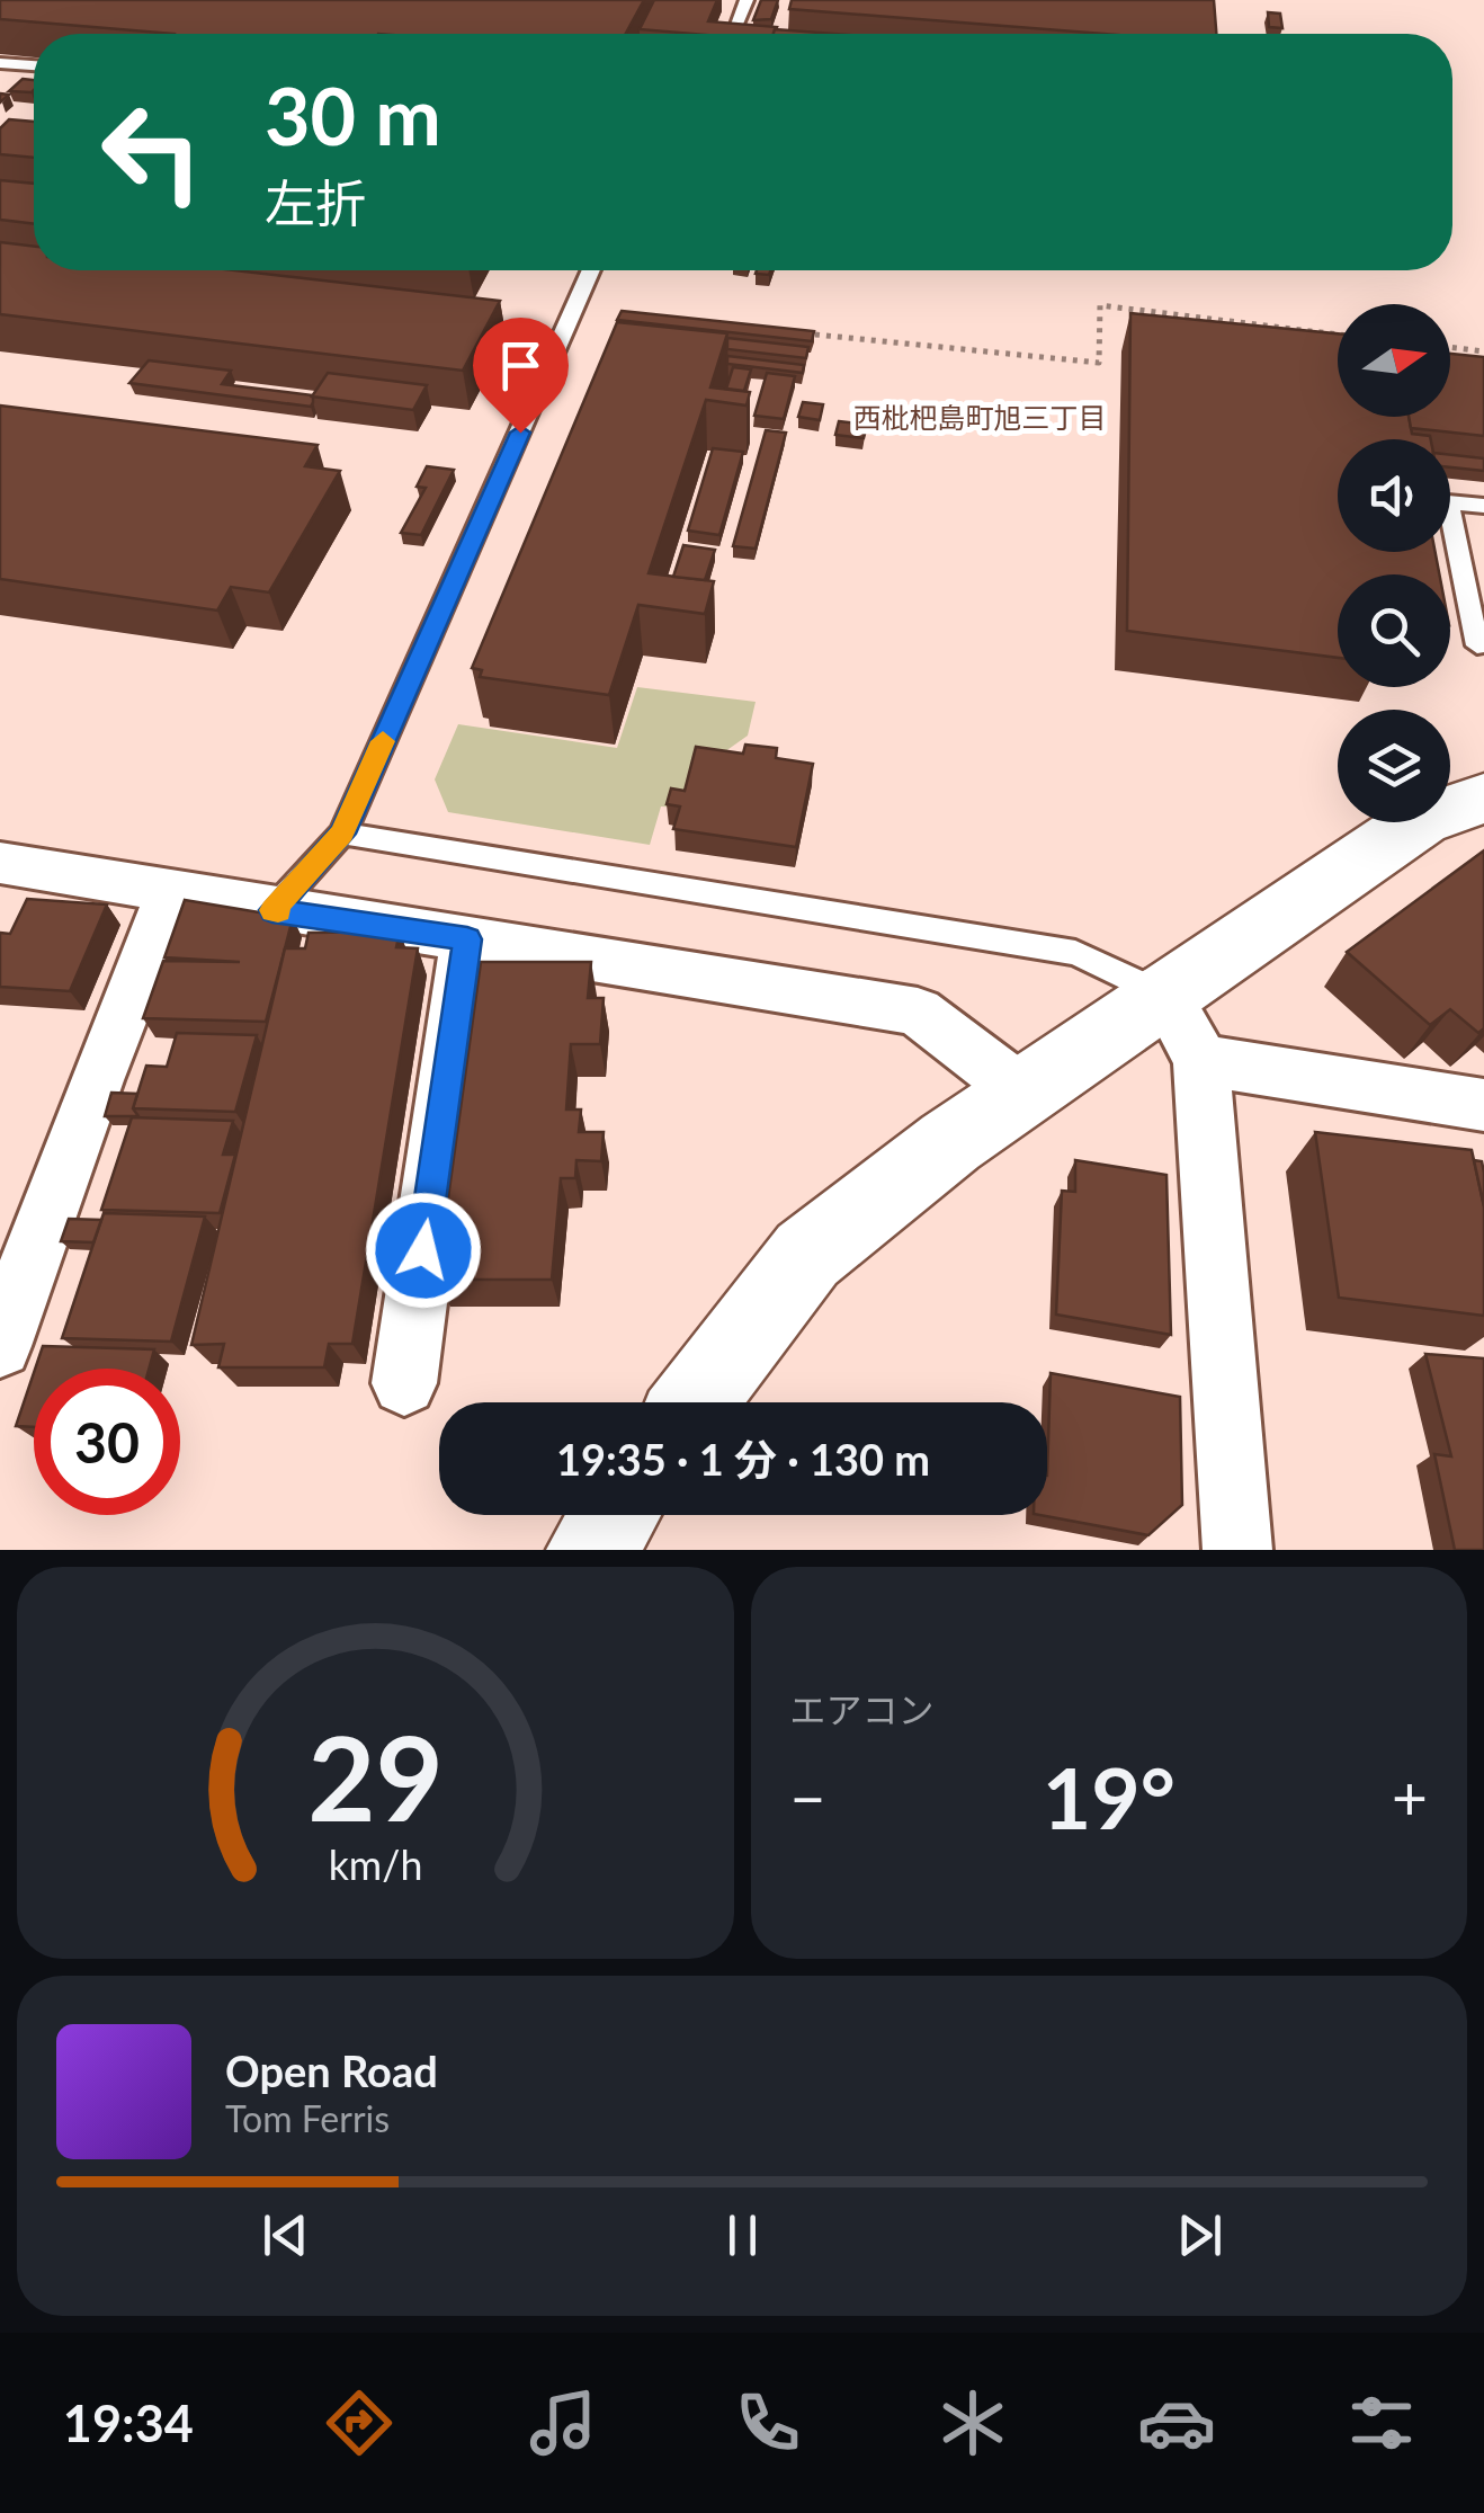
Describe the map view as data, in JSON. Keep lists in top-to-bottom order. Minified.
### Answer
{"districts":["西枇杷島町旭三丁目"],"north":"right","page":{"turn":["30 m","左折"],"limit":"30","trip":"19:35 · 1 分 · 130 m","tile":"エアコン","heat":["−","19°","+"],"song":["Open Road","Tom Ferris"],"tabs":"19:34","gauge":["29","km/h"]}}
